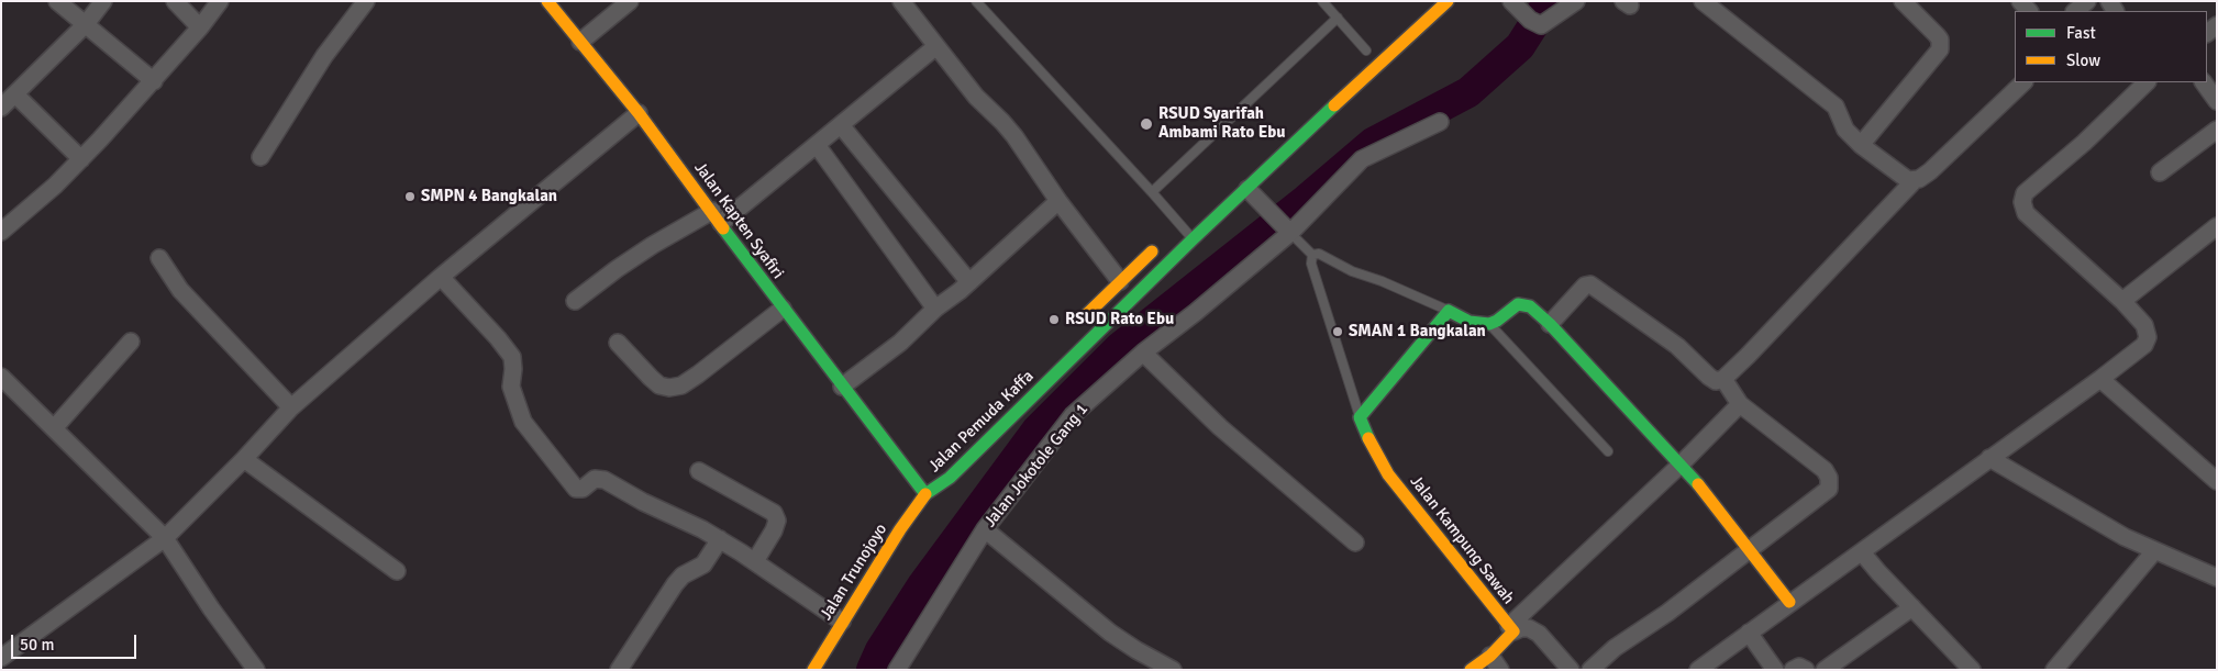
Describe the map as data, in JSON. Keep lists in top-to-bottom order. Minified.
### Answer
{"streets":{"main road":["Jalan Kapten Syafiri","Jalan Pemuda Kaffa","Jalan Kampung Sawah","Jalan Trunojoyo"],"street":["Jalan Jokotole Gang 1"]},"crossings":[["Jalan Kapten Syafiri","Jalan Pemuda Kaffa"],["Jalan Kapten Syafiri","Jalan Trunojoyo"],["Jalan Pemuda Kaffa","Jalan Trunojoyo"]],"places":["RSUD Syarifah Ambami Rato Ebu","SMPN 4 Bangkalan","RSUD Rato Ebu","SMAN 1 Bangkalan"],"legend":["Fast","Slow"],"scale_bar":"50 m"}
